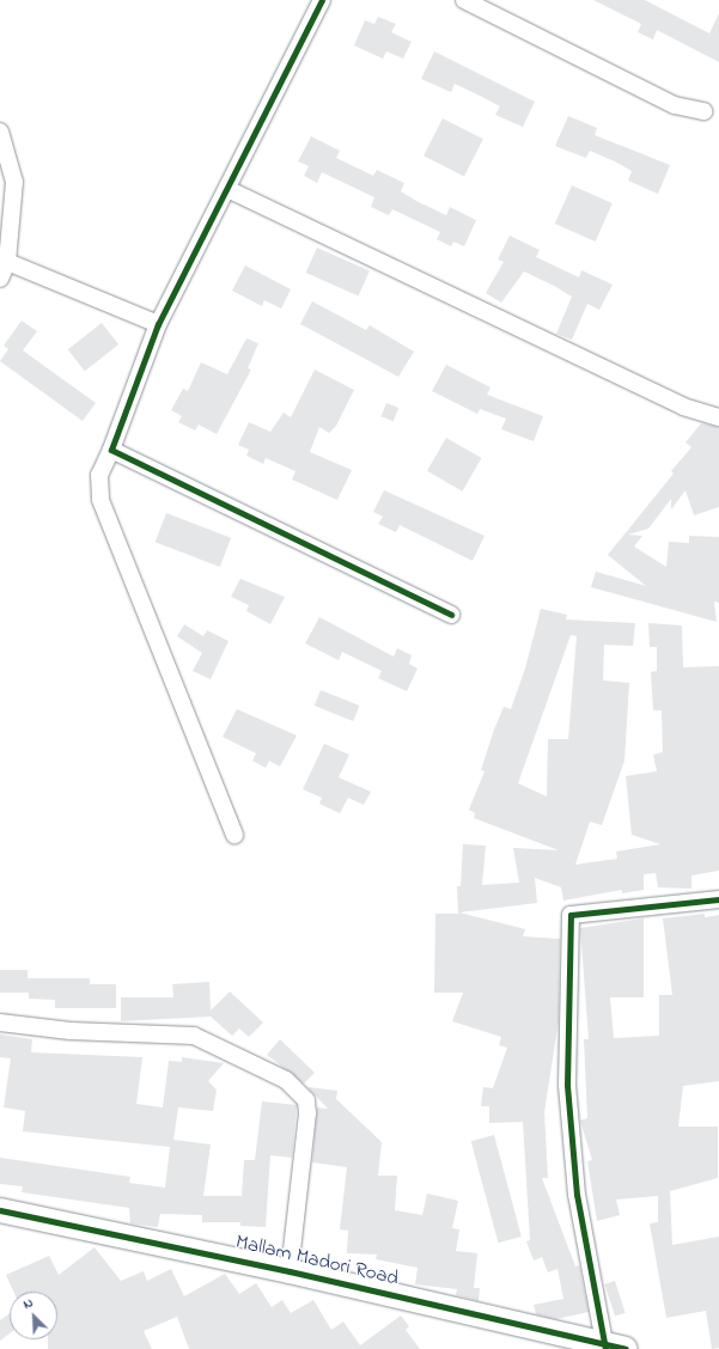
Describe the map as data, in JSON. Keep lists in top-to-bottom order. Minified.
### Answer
{"streets":{"street":["Mallam Madori Road"]},"north":"top left"}
